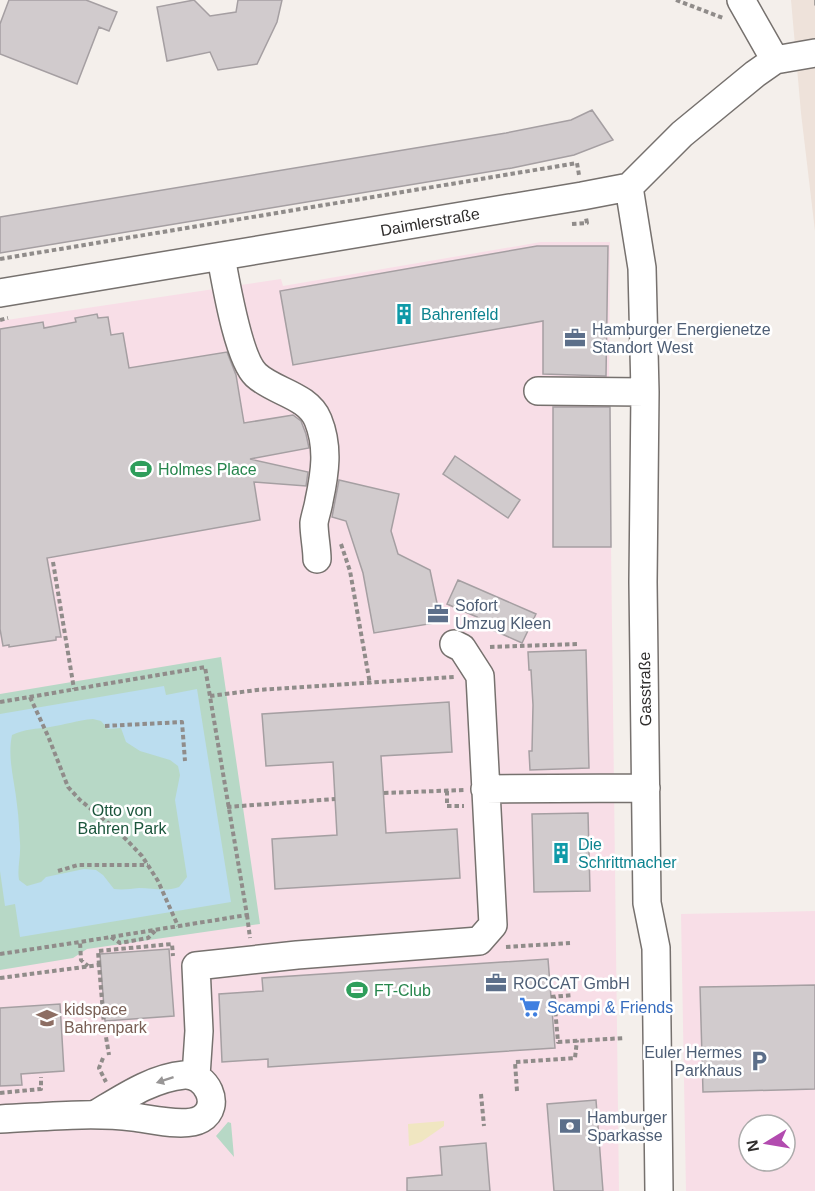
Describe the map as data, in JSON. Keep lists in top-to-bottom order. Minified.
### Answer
{"streets":{"street":["Daimlerstraße","Gasstraße"]},"crossings":[["Daimlerstraße","Gasstraße"]],"parks":["Otto von Bahren Park"],"places":{"building":["Bahrenfeld","Die Schrittmacher"],"office":["Hamburger Energienetze Standort West","Sofort Umzug Kleen","ROCCAT GmbH"],"sports":["Holmes Place","FT-Club"],"supermarket":["Scampi & Friends"],"school or university":["kidspace Bahrenpark"],"parking":["Euler Hermes Parkhaus"],"bank":["Hamburger Sparkasse"]},"north":"left"}
